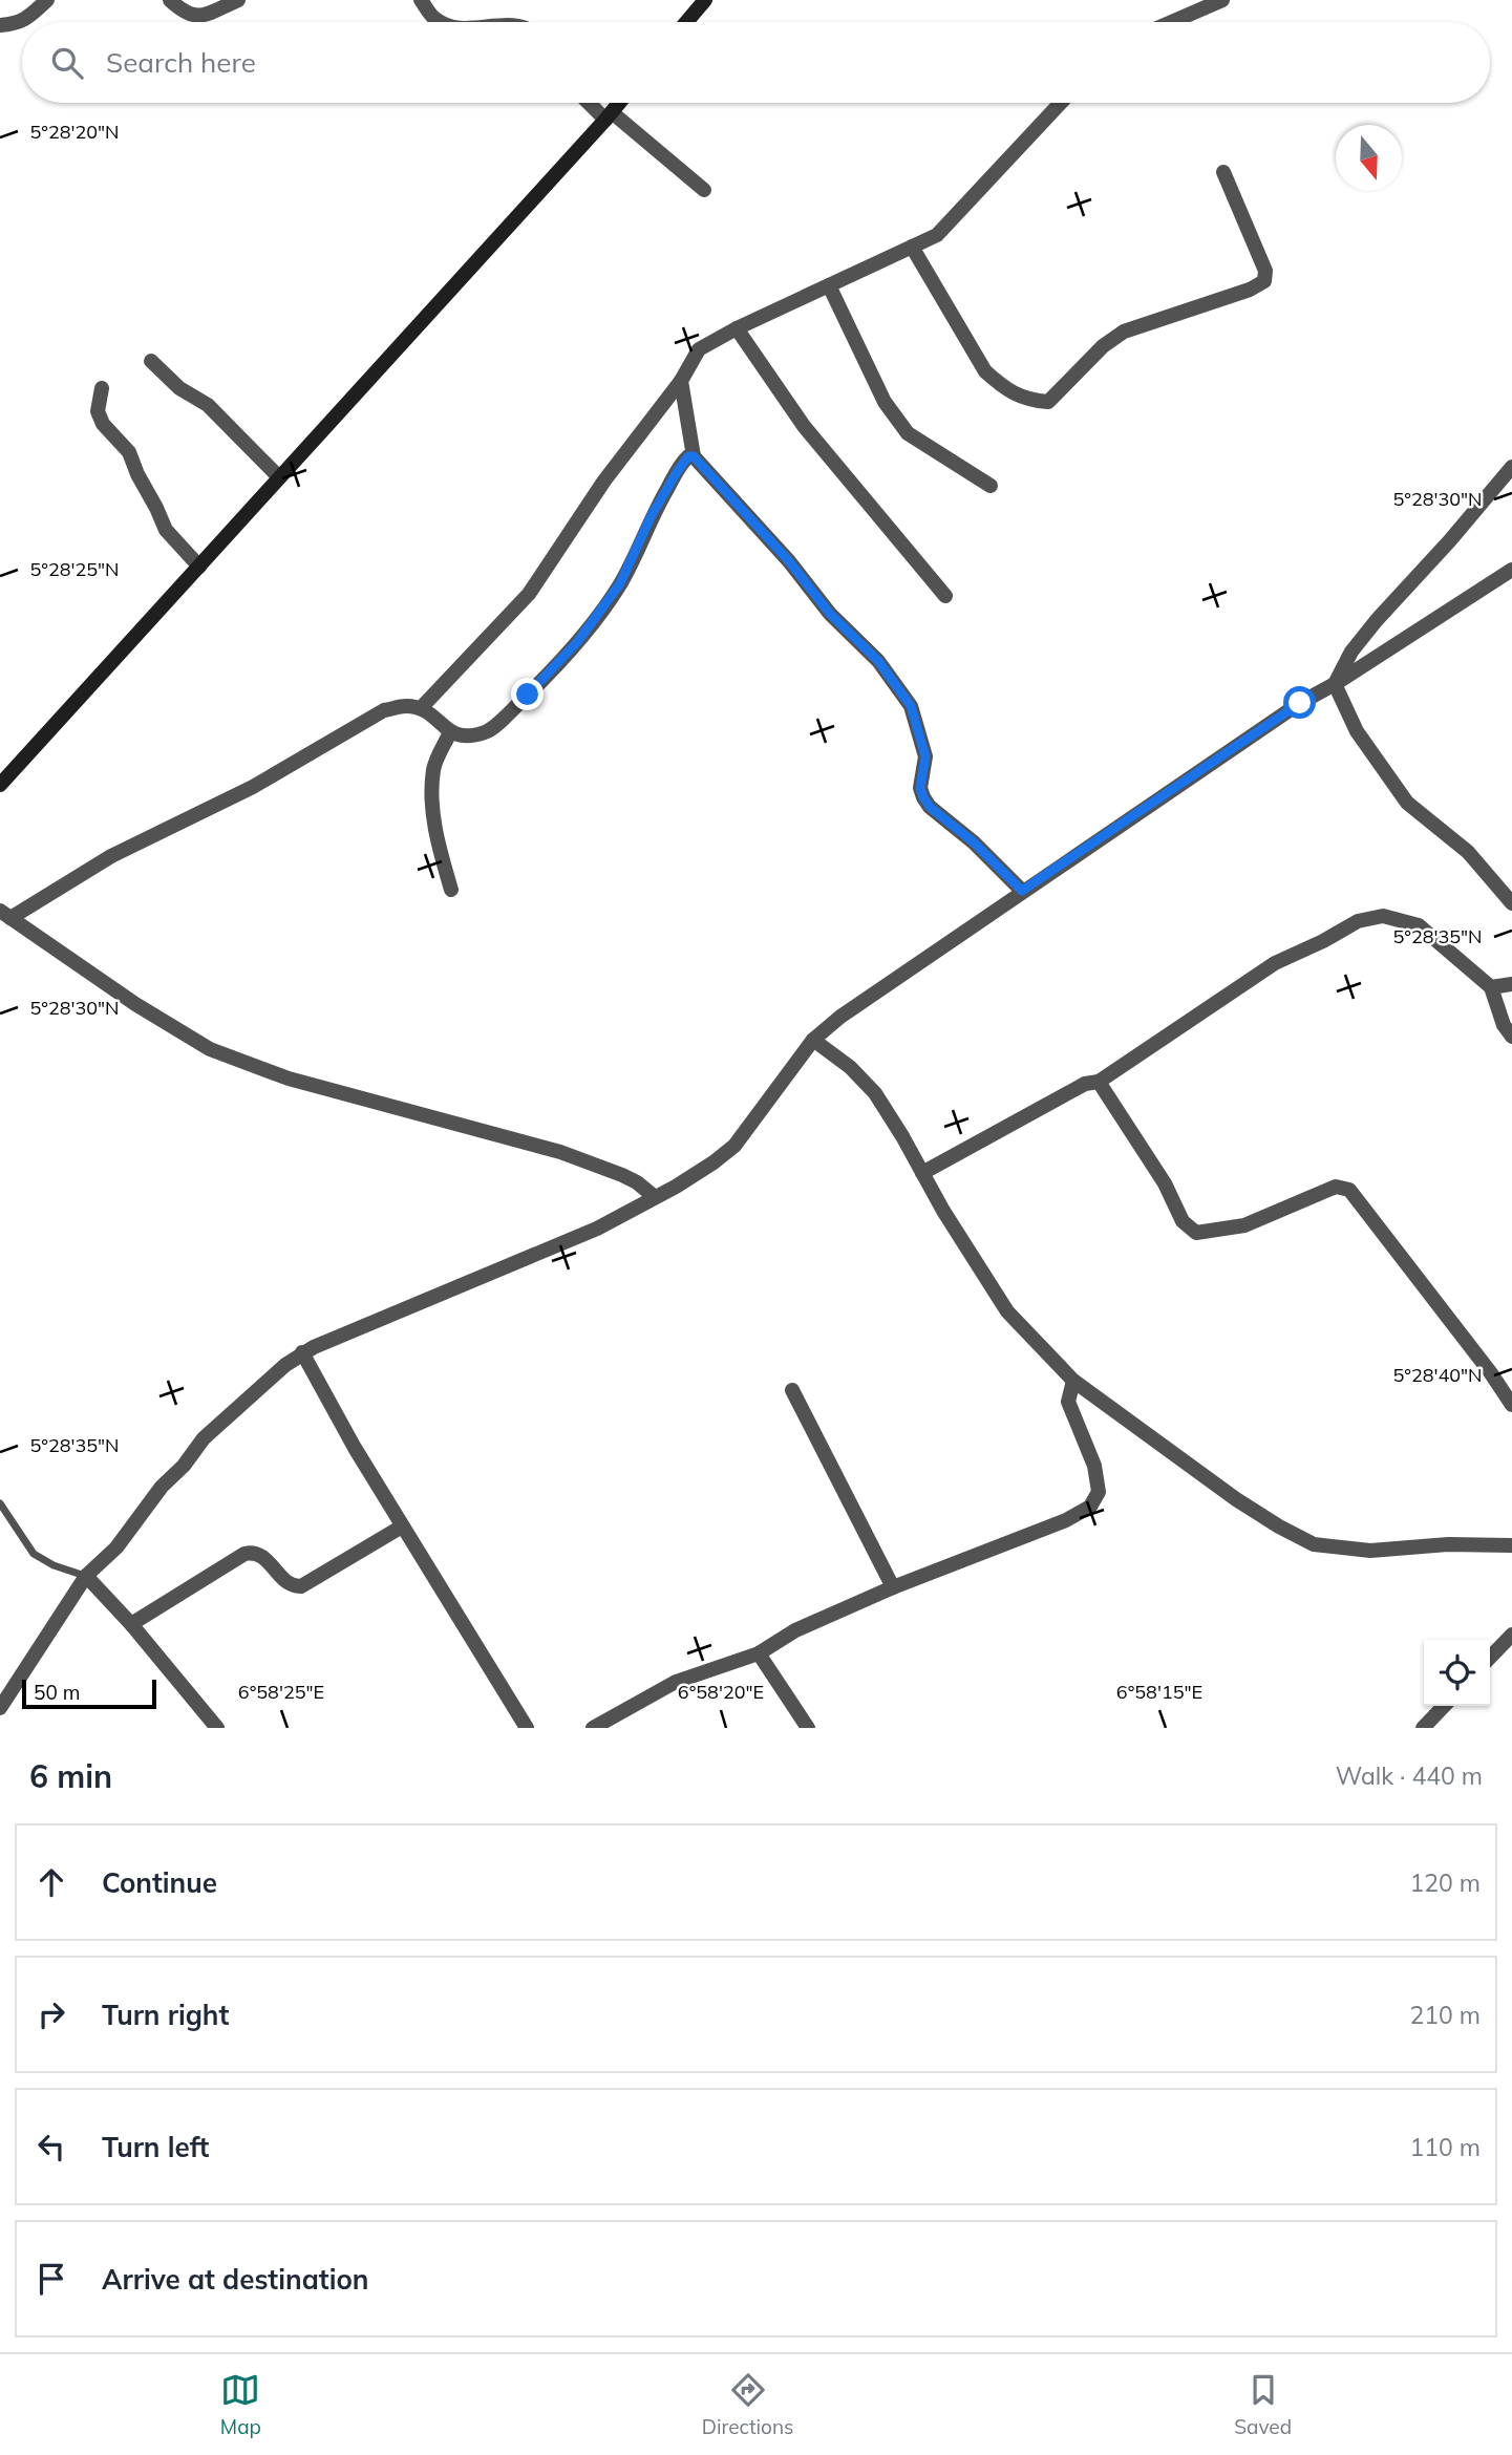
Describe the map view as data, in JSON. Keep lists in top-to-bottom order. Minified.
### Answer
{"scale_bar":"50 m","north":"bottom","page":{"search":"Search here","scale":"50 m","heading":["6 min","Walk · 440 m"],"list":[["Continue","120 m"],["Turn right","210 m"],["Turn left","110 m"],"Arrive at destination"],"nav":["Map","Directions","Saved"]},"coordinates":["5°28'20\"N","5°28'30\"N","5°28'25\"N","5°28'35\"N","5°28'40\"N","6°58'25\"E","6°58'20\"E","6°58'15\"E"]}
